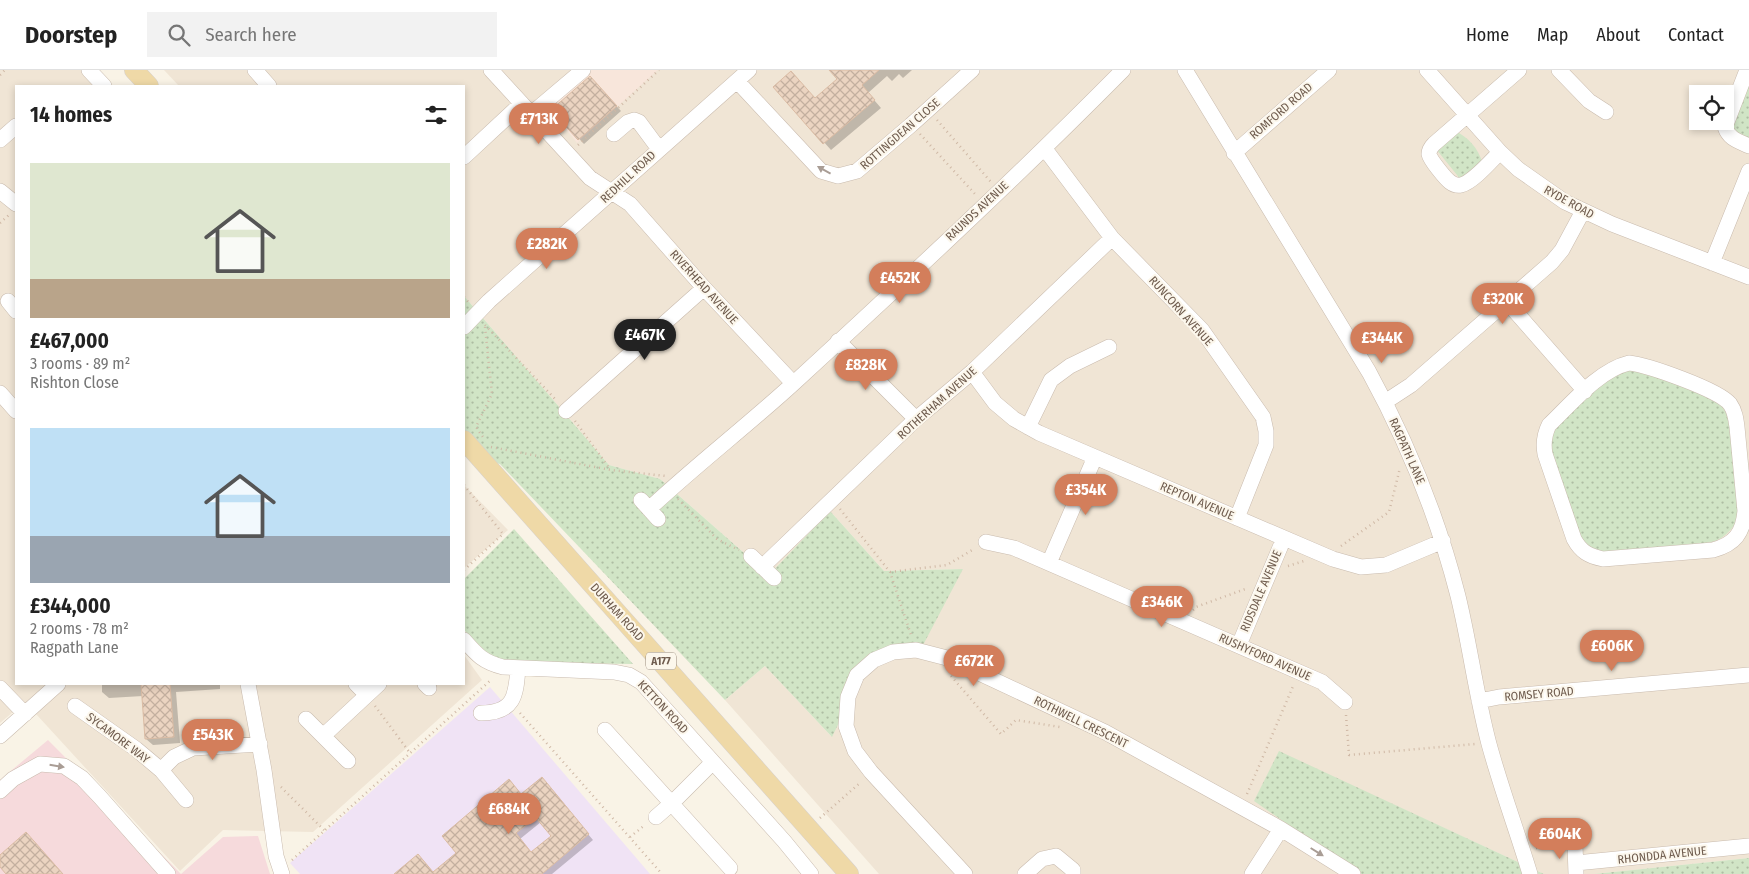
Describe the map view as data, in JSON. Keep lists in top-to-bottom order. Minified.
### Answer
{"streets":{"main road":["DURHAM ROAD","A177"],"street":["ROMFORD ROAD","ROTTINGDEAN CLOSE","REDHILL ROAD","RYDE ROAD","RAUNDS AVENUE","RIVERHEAD AVENUE","RUNCORN AVENUE","ROTHERHAM AVENUE","RAGPATH LANE","REPTON AVENUE","RIDSDALE AVENUE","RUSHYFORD AVENUE","ROMSEY ROAD","KETTON ROAD","ROTHWELL CRESCENT","SYCAMORE WAY","RHONDDA AVENUE"]},"crossings":[["ROMFORD ROAD","RAGPATH LANE"],["ROTTINGDEAN CLOSE","REDHILL ROAD"],["REDHILL ROAD","RIVERHEAD AVENUE"],["RAUNDS AVENUE","RIVERHEAD AVENUE"],["RAUNDS AVENUE","RUNCORN AVENUE"],["RUNCORN AVENUE","ROTHERHAM AVENUE"],["RUNCORN AVENUE","REPTON AVENUE"],["ROTHERHAM AVENUE","REPTON AVENUE"],["RAGPATH LANE","REPTON AVENUE"],["RAGPATH LANE","ROMSEY ROAD"],["REPTON AVENUE","RIDSDALE AVENUE"],["RIDSDALE AVENUE","RUSHYFORD AVENUE"]],"page":{"header":"Doorstep","search":"Search here","nav":["Home","Map","About","Contact"],"heading":"14 homes","price":["£713K","£282K","£452K","£320K","£467K","£344K","£828K","£354K","£346K","£606K","£672K","£543K","£684K","£604K"],"list":[{"name":"£467,000","note":"3 rooms · 89 m² · Rishton Close"},{"name":"£344,000","note":"2 rooms · 78 m² · Ragpath Lane"}]}}
